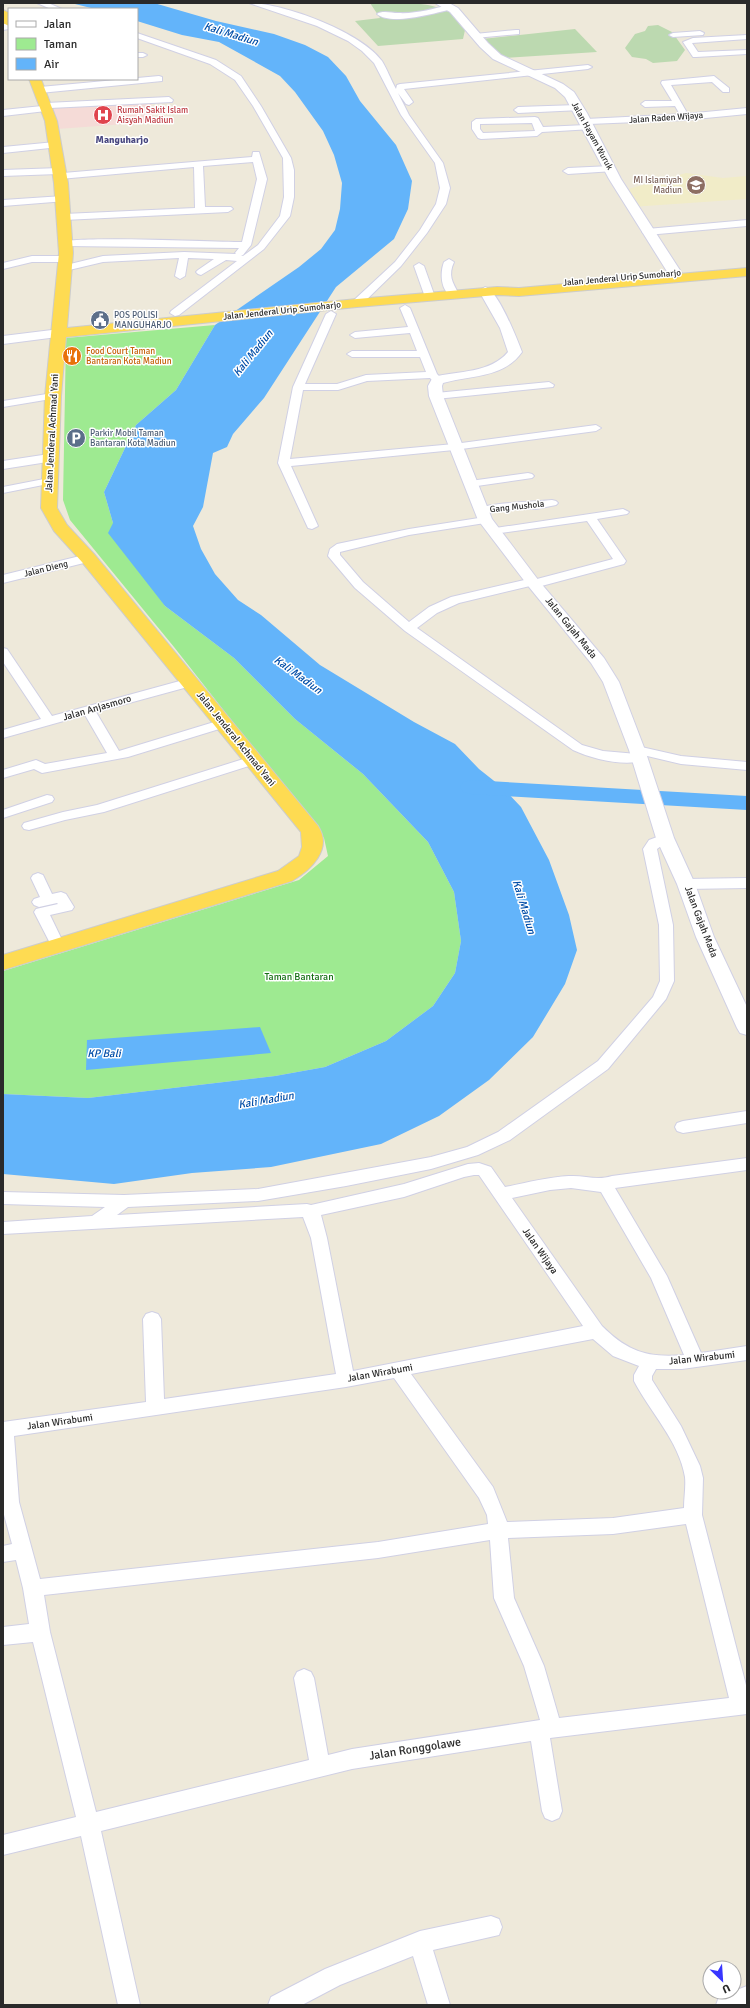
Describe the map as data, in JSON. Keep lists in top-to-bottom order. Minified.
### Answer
{"streets":{"highway":["Jalan Jenderal Urip Sumoharjo","Jalan Jenderal Achmad Yani"],"main road":["Jalan Hayam Wuruk"],"street":["Jalan Raden Wijaya","Gang Mushola","Jalan Dieng","Jalan Gajah Mada","Jalan Anjasmoro","Jalan Wijaya","Jalan Wirabumi","Jalan Ronggolawe"]},"crossings":[["Jalan Raden Wijaya","Jalan Hayam Wuruk"],["Jalan Hayam Wuruk","Jalan Jenderal Urip Sumoharjo"],["Jalan Jenderal Urip Sumoharjo","Jalan Jenderal Achmad Yani"],["Jalan Jenderal Achmad Yani","Jalan Dieng"],["Jalan Jenderal Achmad Yani","Jalan Anjasmoro"],["Gang Mushola","Jalan Gajah Mada"],["Jalan Wijaya","Jalan Wirabumi"]],"districts":["Manguharjo"],"water":["Kali Madiun","KP Bali"],"parks":["Taman Bantaran"],"places":{"hospital":["Rumah Sakit Islam Aisyah Madiun"],"school or university":["MI Islamiyah Madiun"],"public building":["POS POLISI MANGUHARJO"],"restaurant":["Food Court Taman Bantaran Kota Madiun"],"parking":["Parkir Mobil Taman Bantaran Kota Madiun"]},"legend":["Jalan","Taman","Air"],"north":"bottom right"}
